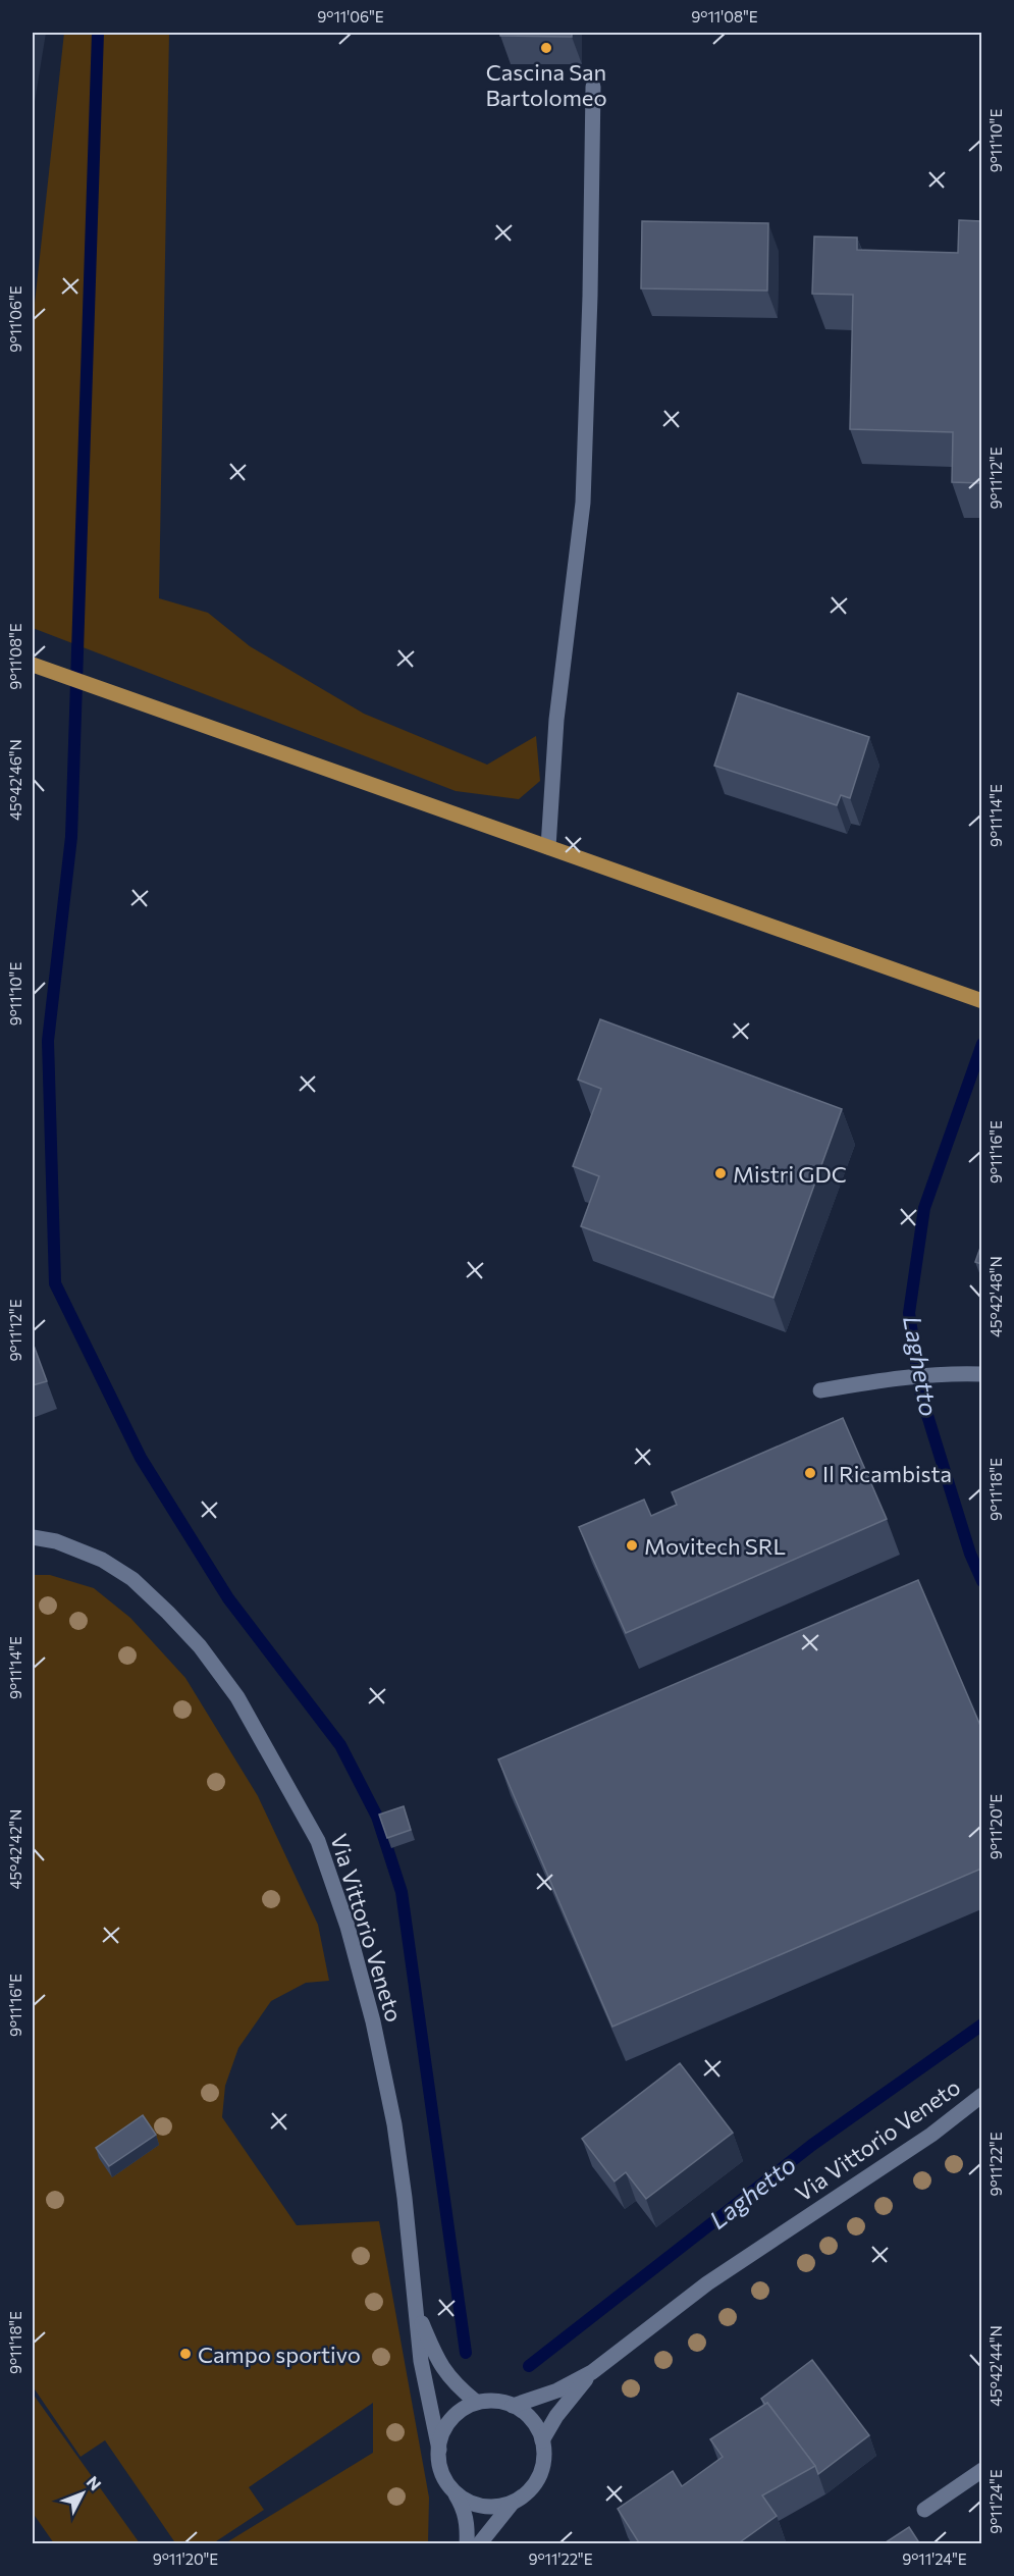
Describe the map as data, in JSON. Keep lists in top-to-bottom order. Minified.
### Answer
{"streets":{"street":["Via Vittorio Veneto"]},"water":["Laghetto"],"places":["Cascina San Bartolomeo","Mistri GDC","Il Ricambista","Movitech SRL","Campo sportivo"],"north":"top right","coordinates":["9°11'06\"E","9°11'08\"E","9°11'10\"E","9°11'12\"E","45°42'46\"N","9°11'14\"E","9°11'16\"E","45°42'48\"N","9°11'18\"E","9°11'20\"E","45°42'42\"N","9°11'22\"E","45°42'44\"N","9°11'24\"E"]}
